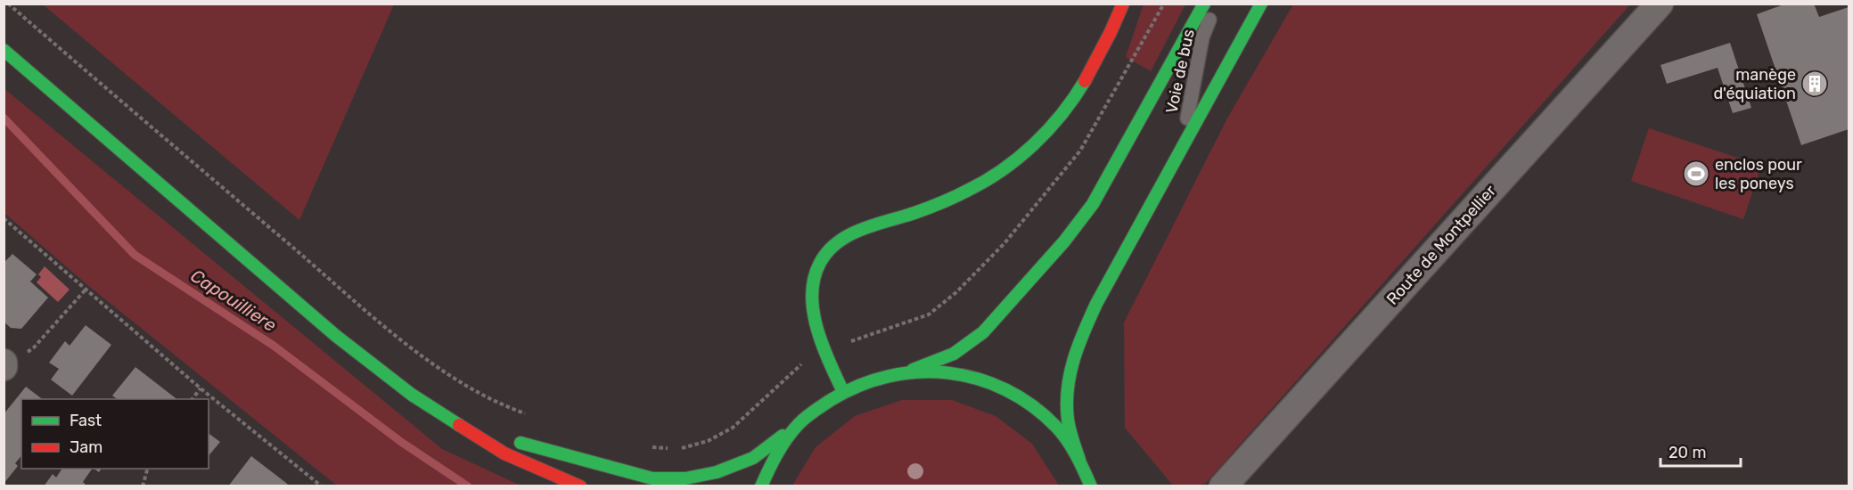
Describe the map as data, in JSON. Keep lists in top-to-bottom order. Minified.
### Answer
{"streets":{"street":["Route de Montpellier"],"lane":["Voie de bus"]},"water":["Capouilliere"],"places":{"building":["manège d'équiation"],"sports":["enclos pour les poneys"]},"legend":["Fast","Jam"],"scale_bar":"20 m"}
